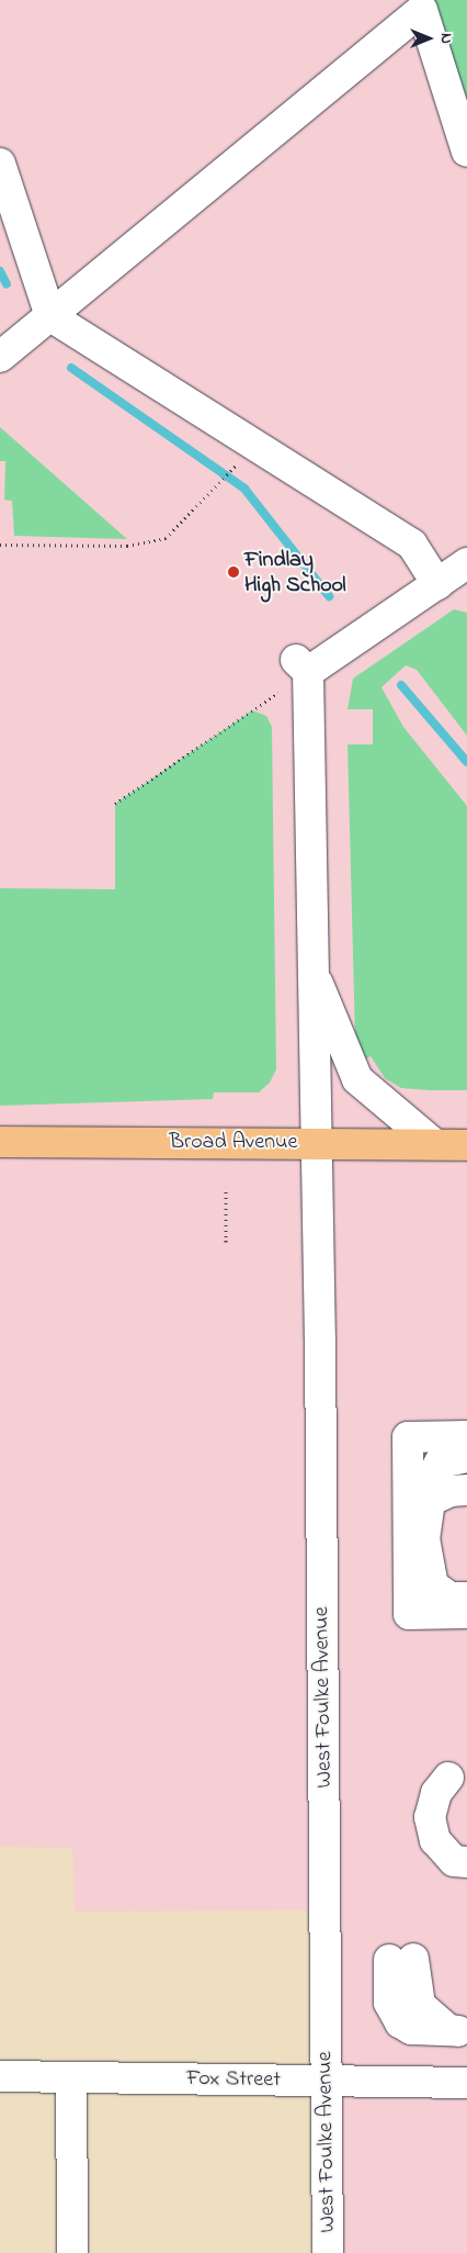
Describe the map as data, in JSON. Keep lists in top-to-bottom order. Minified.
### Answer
{"streets":{"main road":["Broad Avenue"],"street":["West Foulke Avenue","Fox Street"]},"crossings":[["Broad Avenue","West Foulke Avenue"],["West Foulke Avenue","Fox Street"]],"places":["Findlay High School"],"north":"right"}
